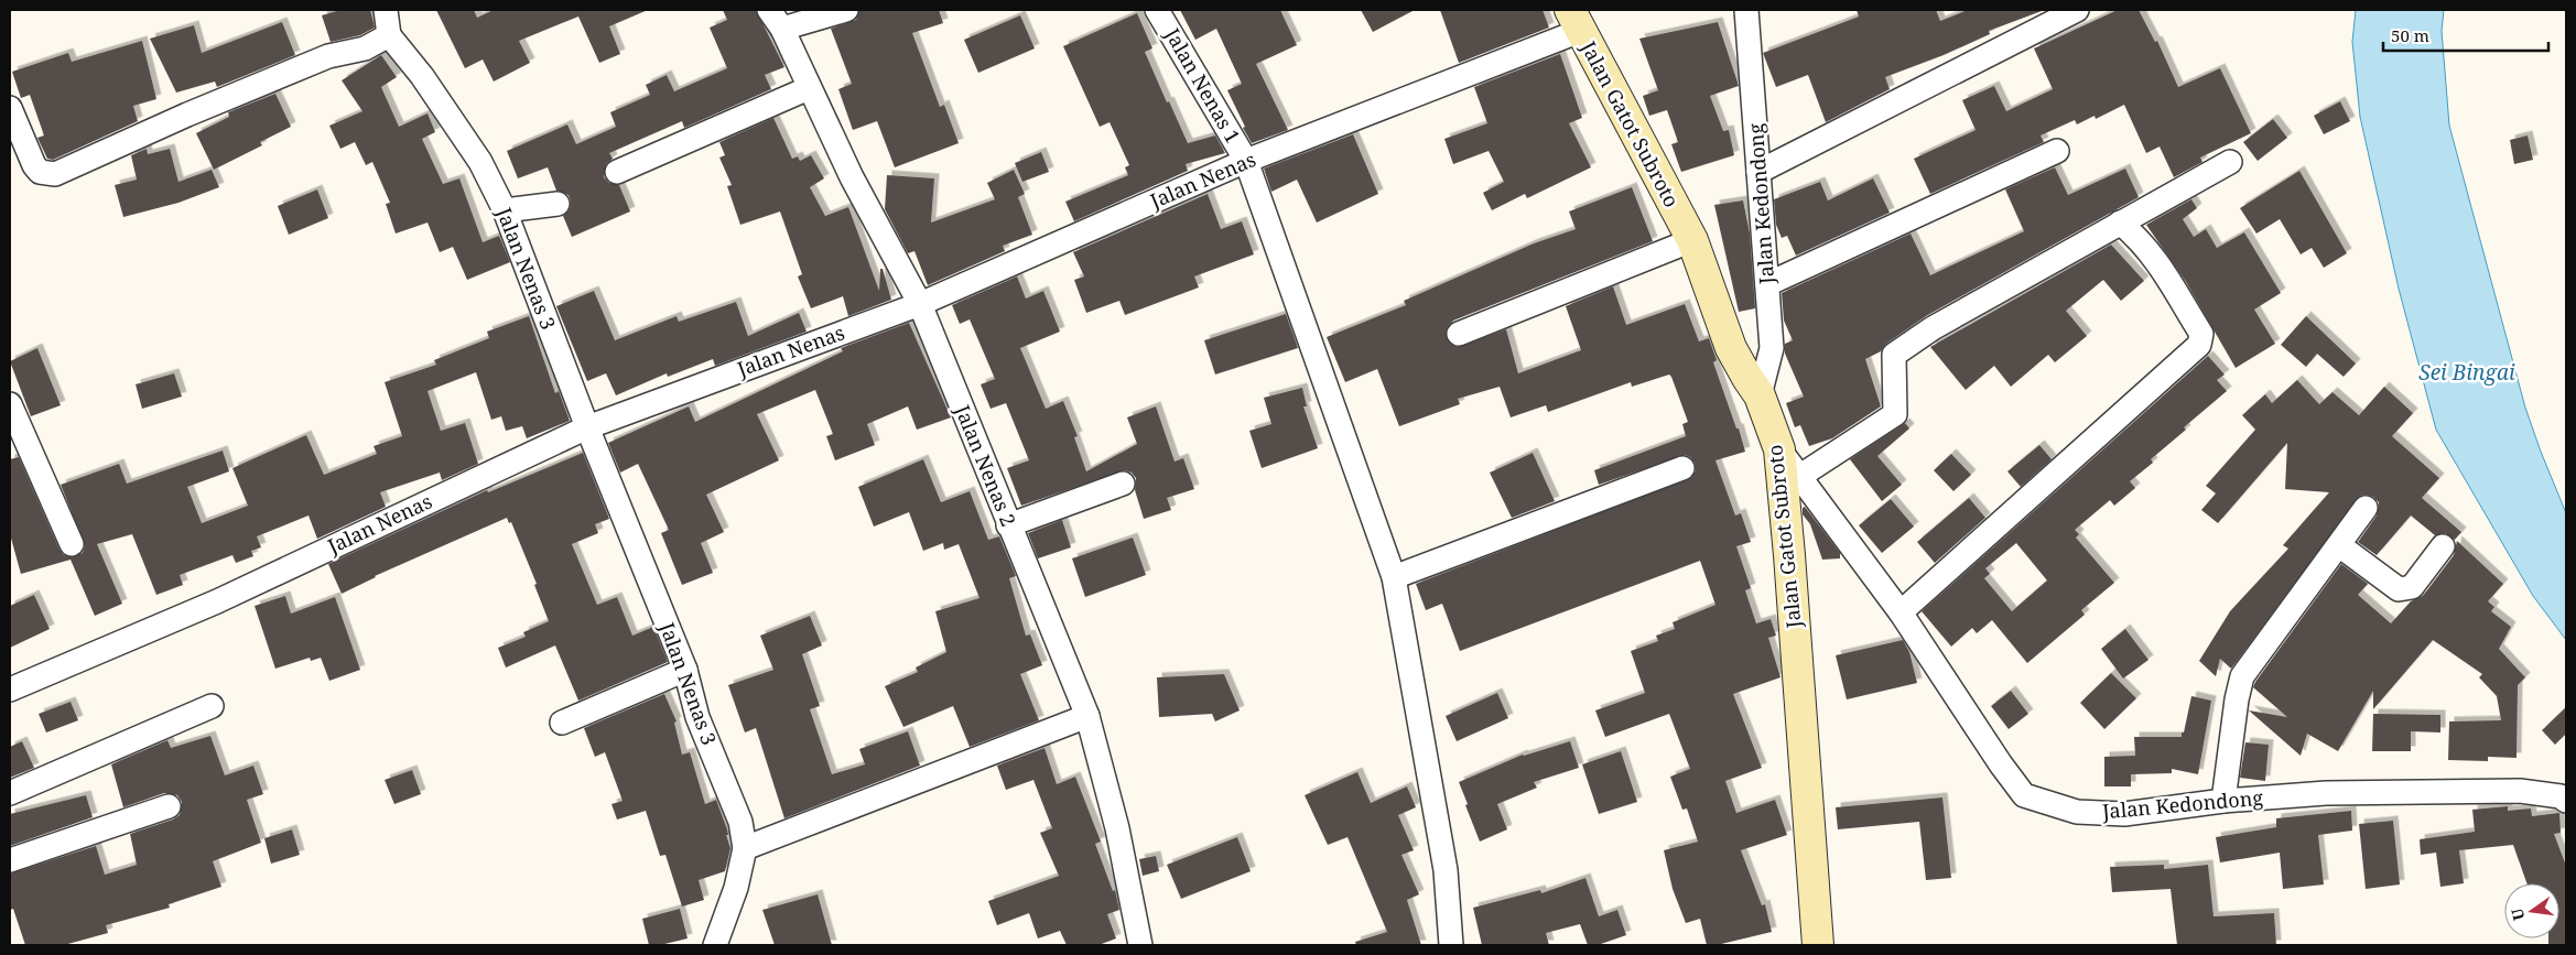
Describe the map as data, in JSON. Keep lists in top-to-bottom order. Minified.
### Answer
{"streets":{"main road":["Jalan Gatot Subroto"],"street":["Jalan Nenas 1","Jalan Nenas","Jalan Kedondong","Jalan Nenas 3","Jalan Nenas 2"]},"crossings":[["Jalan Nenas 1","Jalan Nenas"],["Jalan Gatot Subroto","Jalan Nenas"],["Jalan Gatot Subroto","Jalan Kedondong"],["Jalan Nenas","Jalan Nenas 3"],["Jalan Nenas","Jalan Nenas 2"]],"water":["Sei Bingai"],"scale_bar":"50 m","north":"left"}
